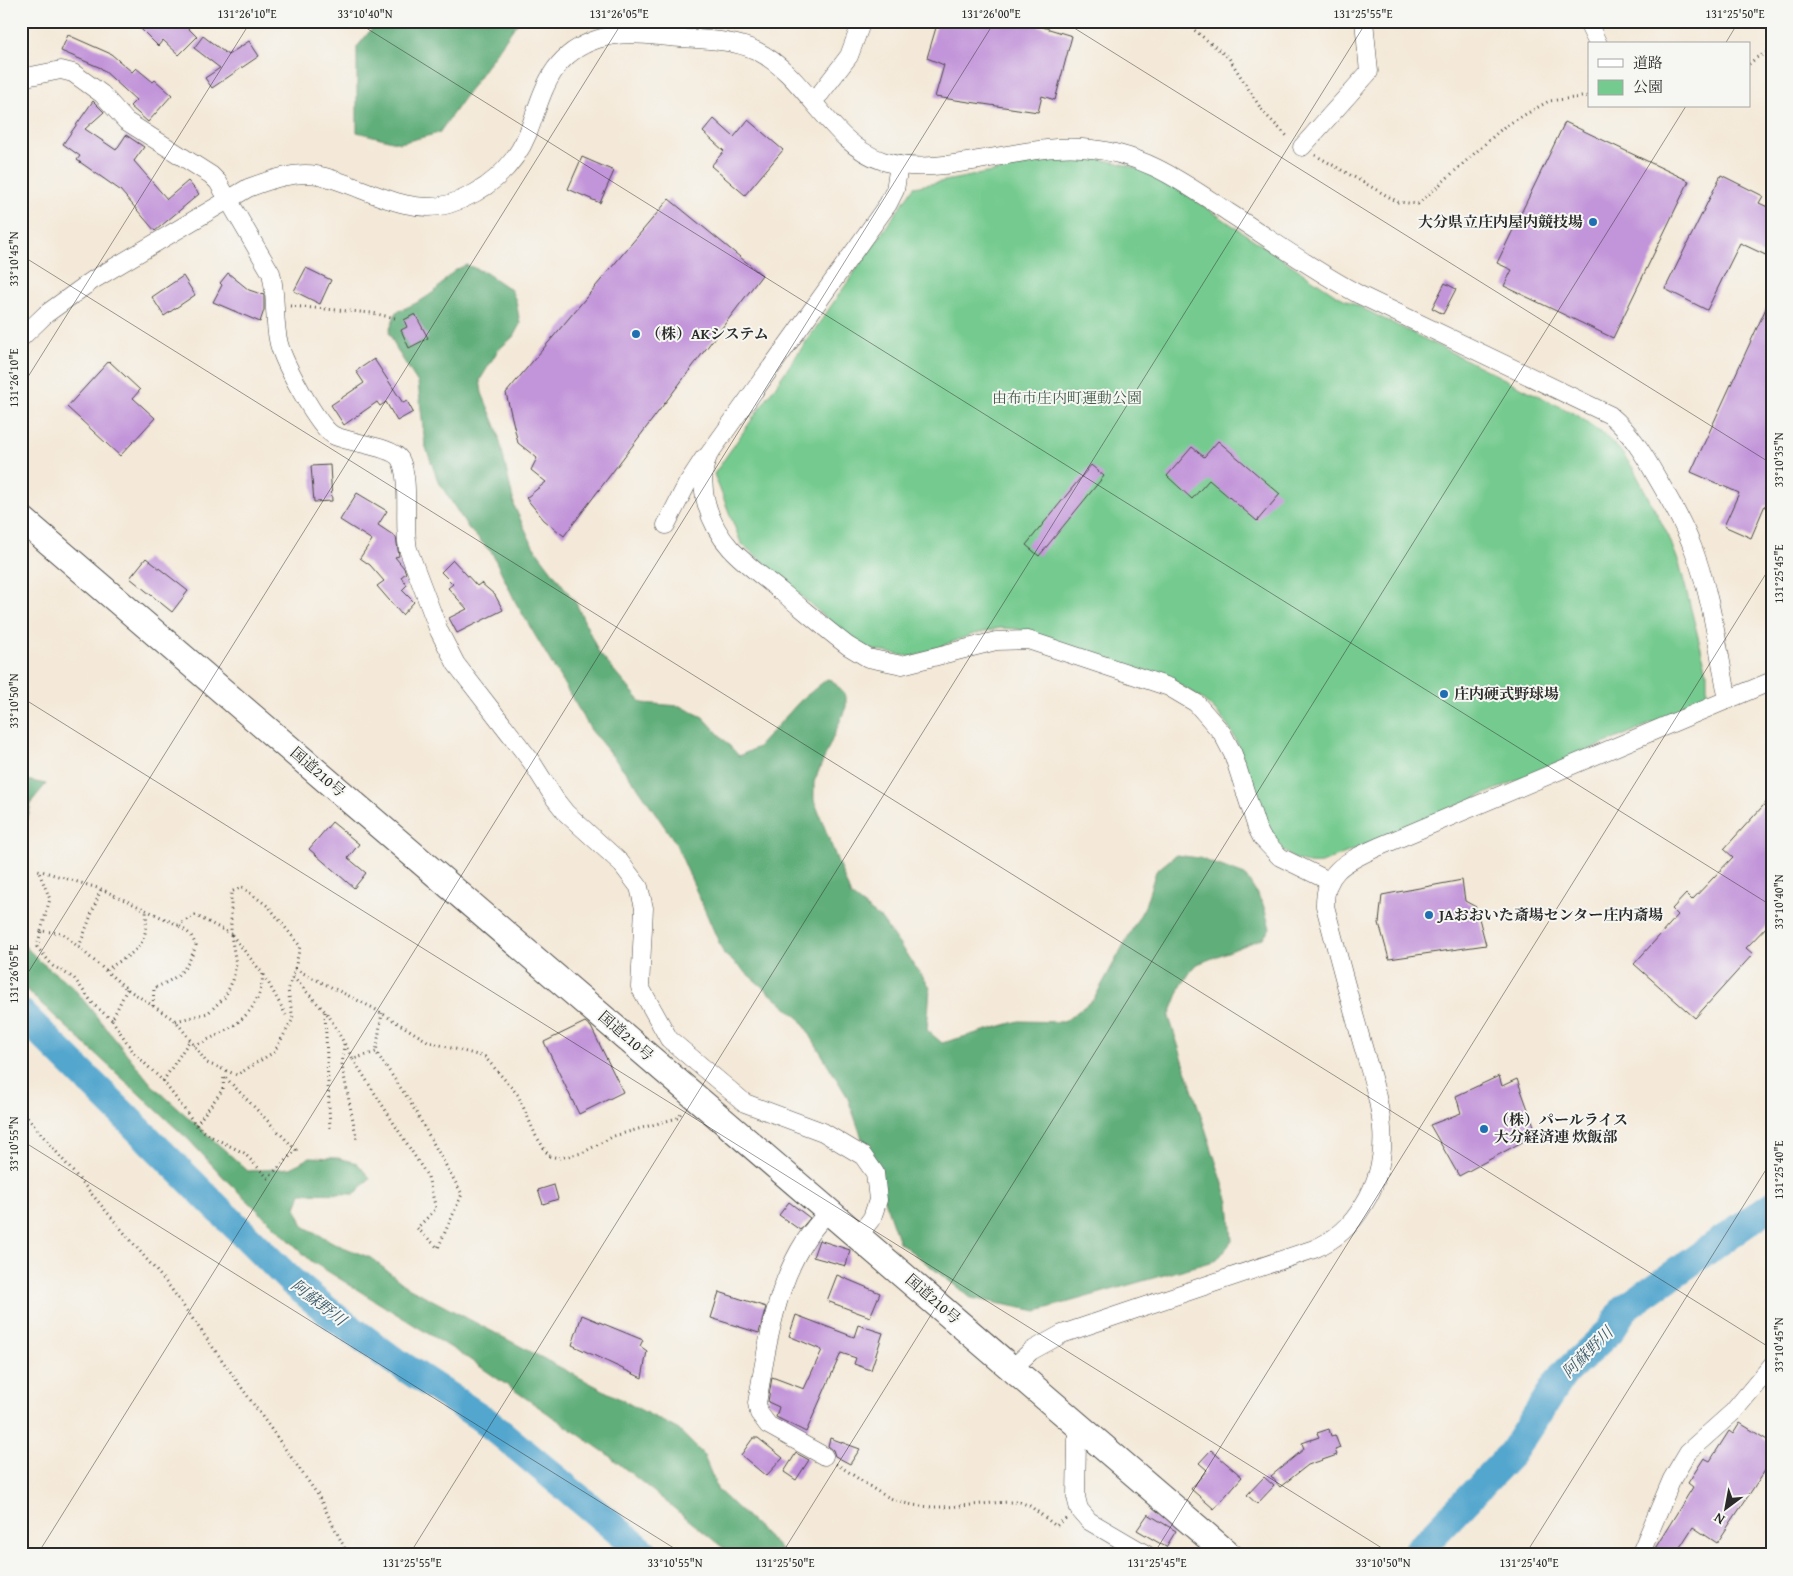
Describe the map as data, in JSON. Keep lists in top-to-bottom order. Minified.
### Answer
{"streets":{"highway":["国道210号"]},"water":["阿蘇野川"],"parks":["由布市庄内町運動公園"],"places":["大分県立庄内屋内競技場","（株）AKシステム","庄内硬式野球場","JAおおいた斎場センター庄内斎場","（株）パールライス 大分経済連 炊飯部"],"legend":["道路","公園"],"north":"bottom left","coordinates":["131°26'10\"E","33°10'40\"N","131°26'05\"E","131°26'00\"E","131°25'55\"E","131°25'50\"E","33°10'45\"N","33°10'35\"N","131°25'45\"E","33°10'50\"N","33°10'55\"N","131°25'40\"E"]}
